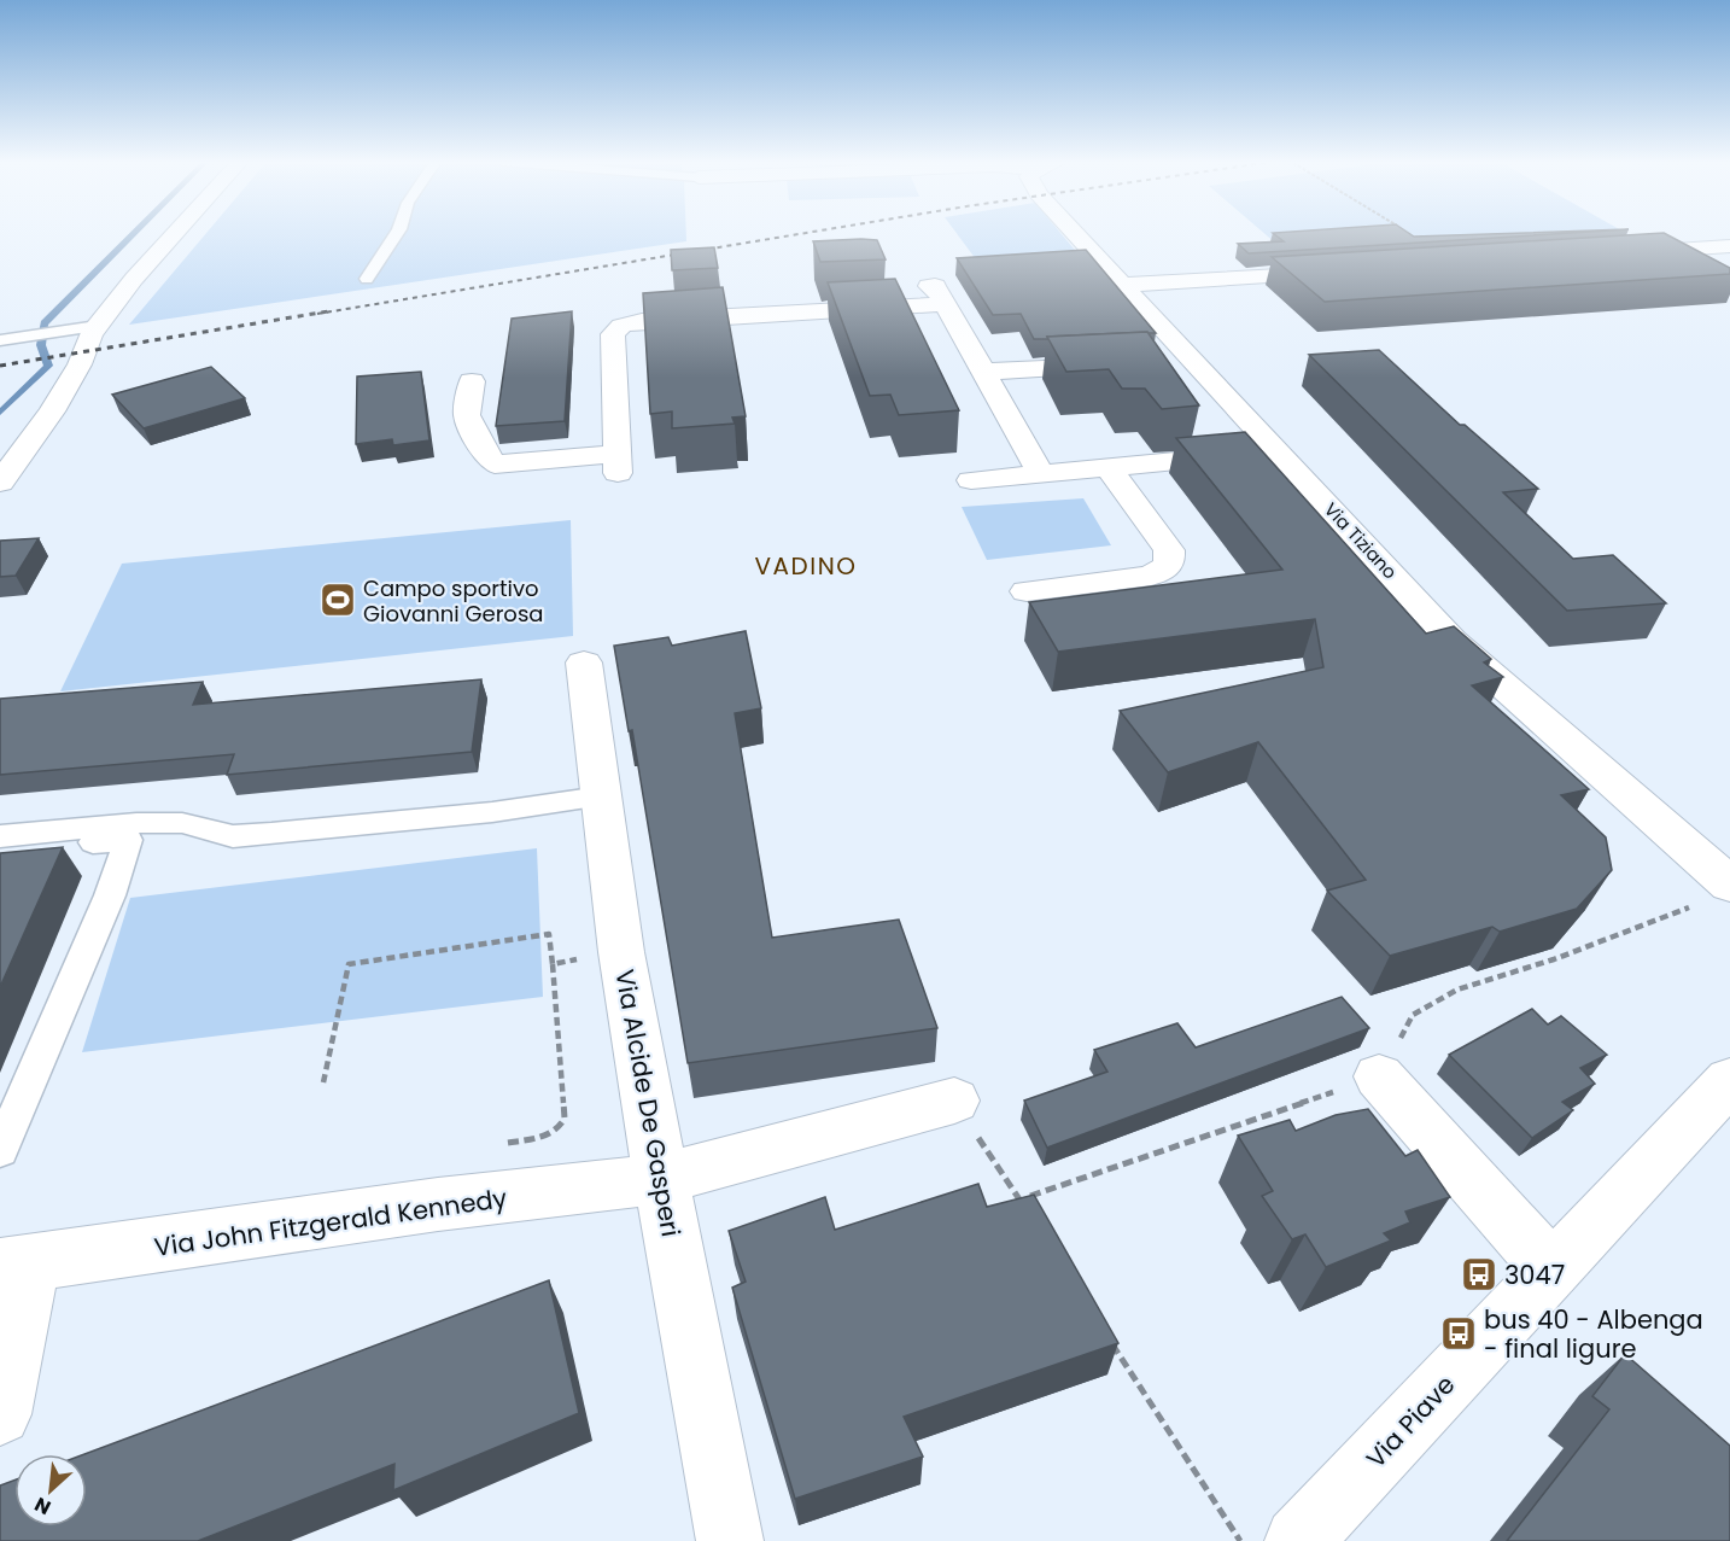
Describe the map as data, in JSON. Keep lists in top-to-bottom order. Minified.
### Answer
{"streets":{"street":["Via Tiziano","Via Alcide De Gasperi","Via John Fitzgerald Kennedy","Via Piave"]},"crossings":[["Via Alcide De Gasperi","Via John Fitzgerald Kennedy"]],"districts":["VADINO"],"places":{"sports":["Campo sportivo Giovanni Gerosa"],"bus stop":["3047","bus 40 - Albenga - final ligure"]},"north":"bottom left"}
